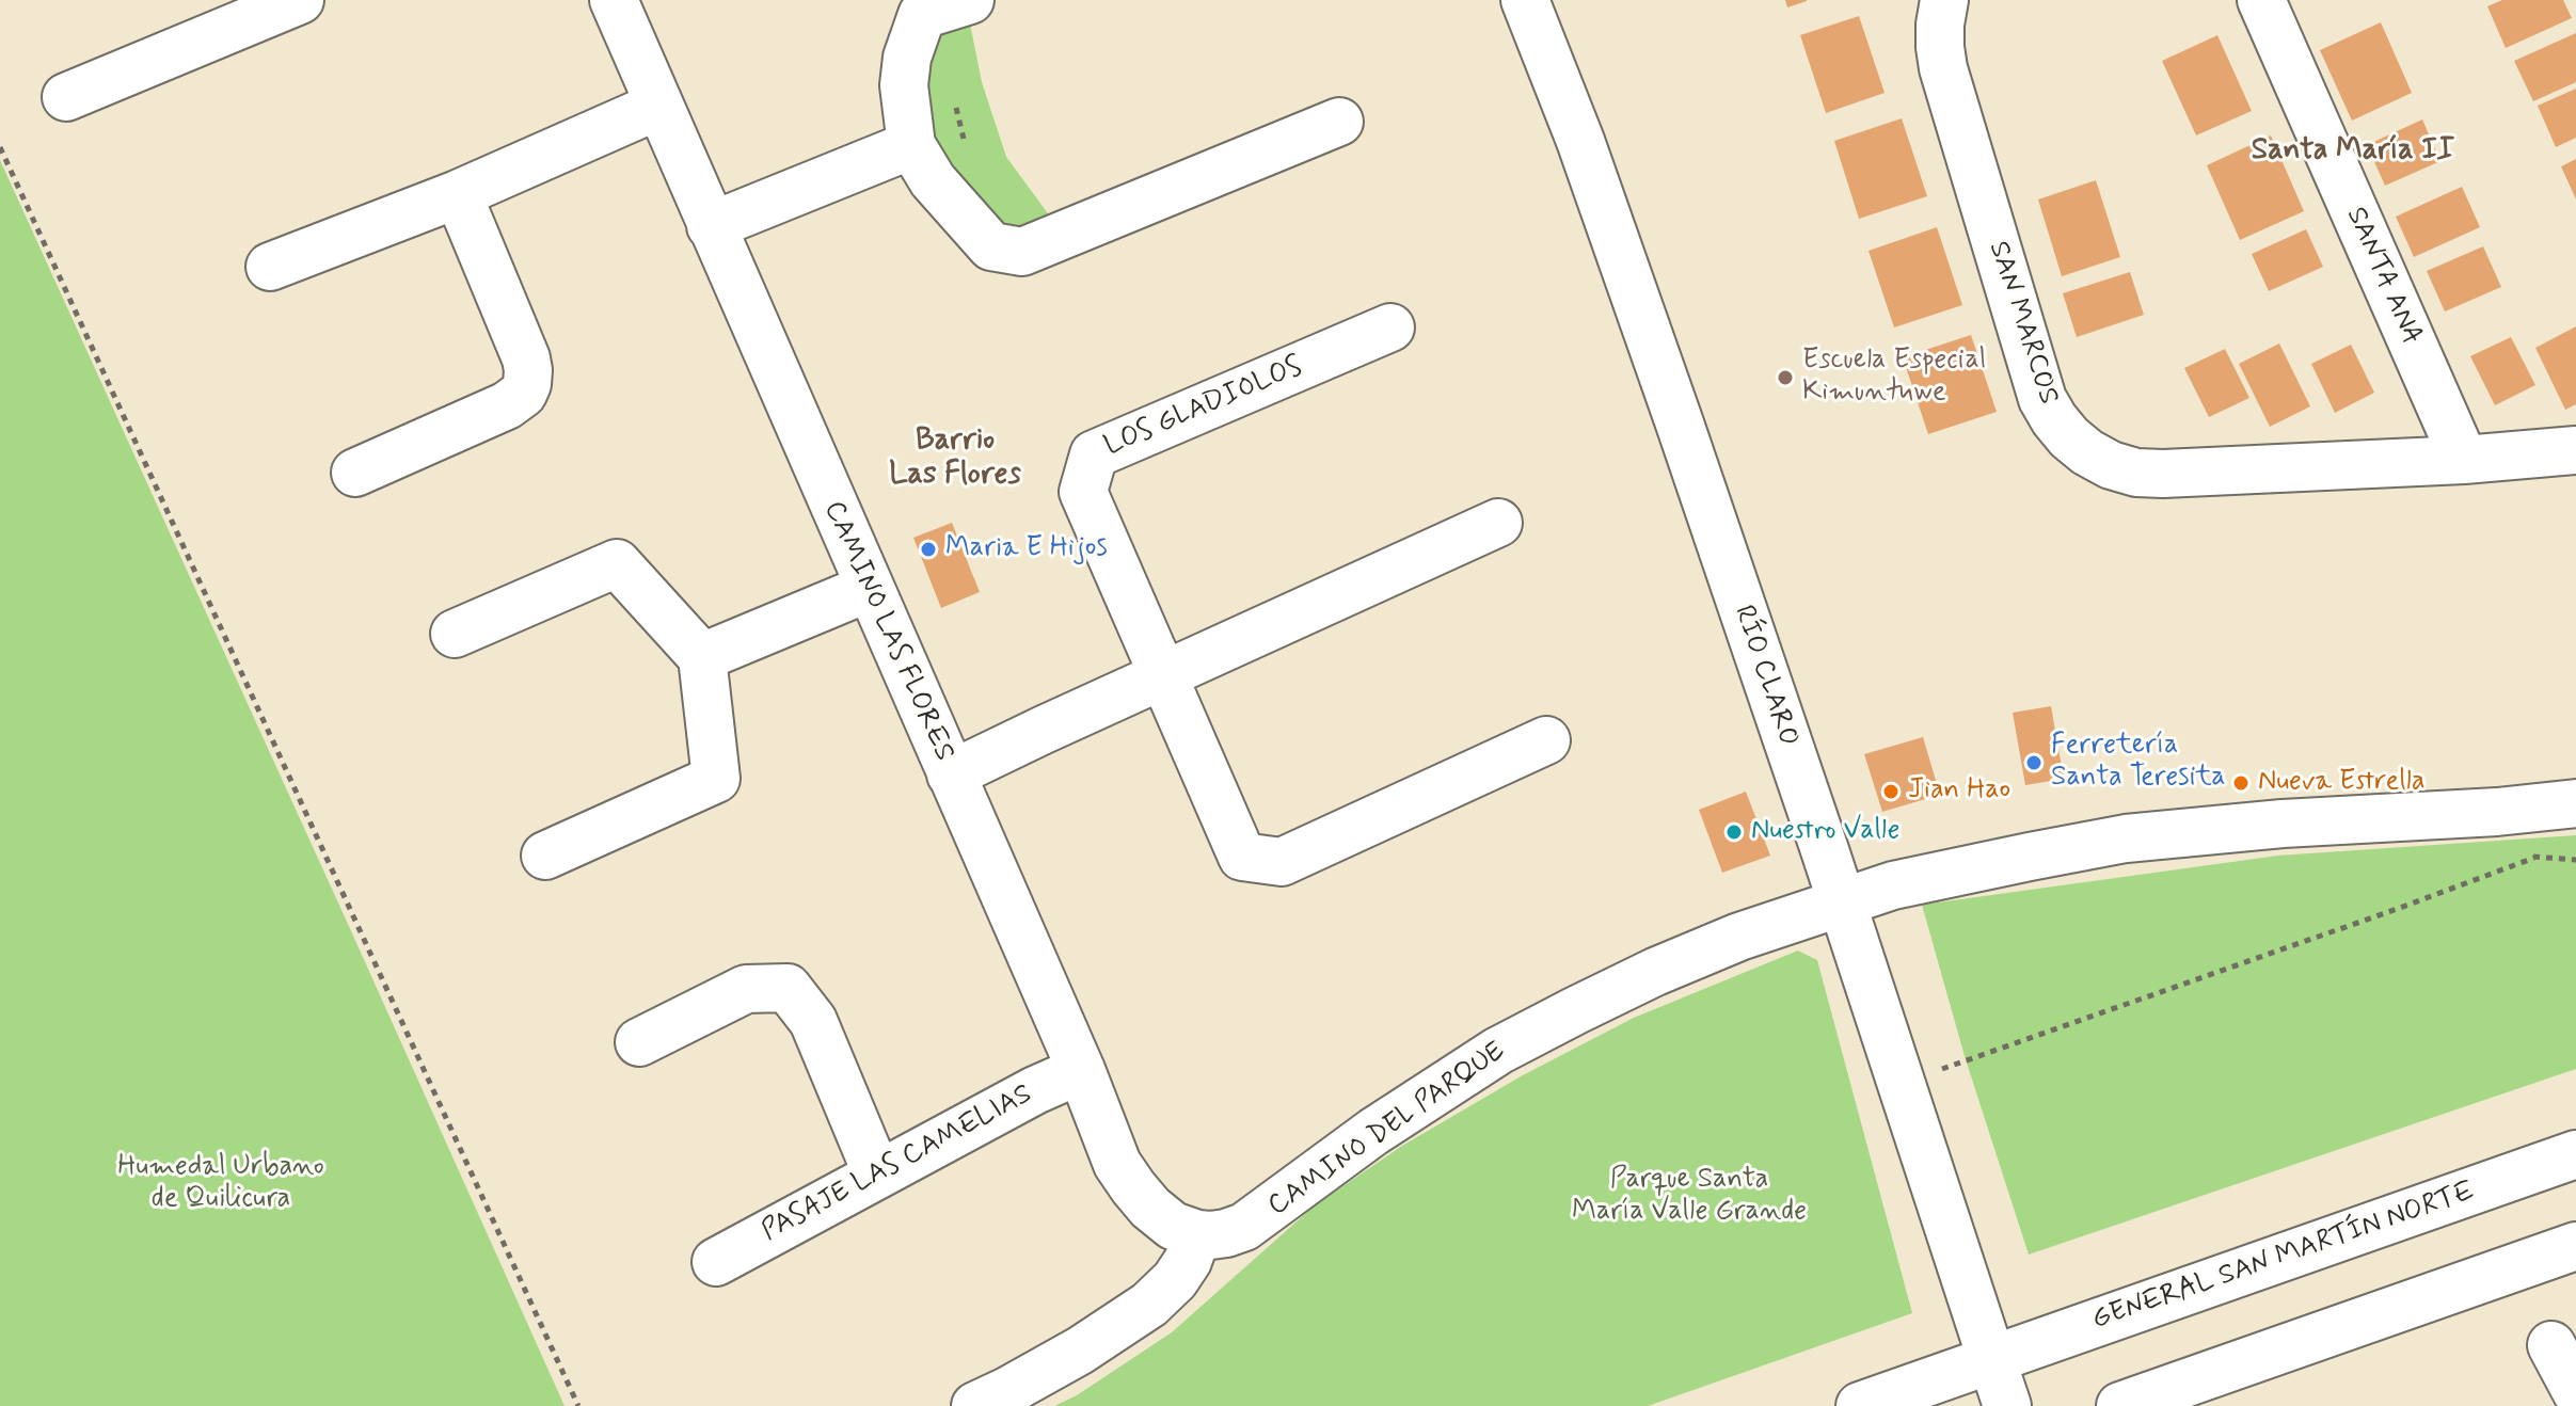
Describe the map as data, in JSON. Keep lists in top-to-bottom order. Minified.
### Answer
{"streets":{"street":["SANTA ANA","SAN MARCOS","LOS GLADIOLOS","CAMINO LAS FLORES","RÍO CLARO","CAMINO DEL PARQUE","PASAJE LAS CAMELIAS","GENERAL SAN MARTÍN NORTE"]},"crossings":[["SANTA ANA","SAN MARCOS"],["CAMINO LAS FLORES","CAMINO DEL PARQUE"],["CAMINO LAS FLORES","PASAJE LAS CAMELIAS"],["RÍO CLARO","CAMINO DEL PARQUE"],["RÍO CLARO","GENERAL SAN MARTÍN NORTE"]],"districts":["Santa María II","Barrio Las Flores"],"parks":["Humedal Urbano de Quilicura","Parque Santa María Valle Grande"],"places":["Escuela Especial Kimuntuwe","Maria E Hijos","Ferretería Santa Teresita","Nueva Estrella","Jian Hao","Nuestro Valle"]}
